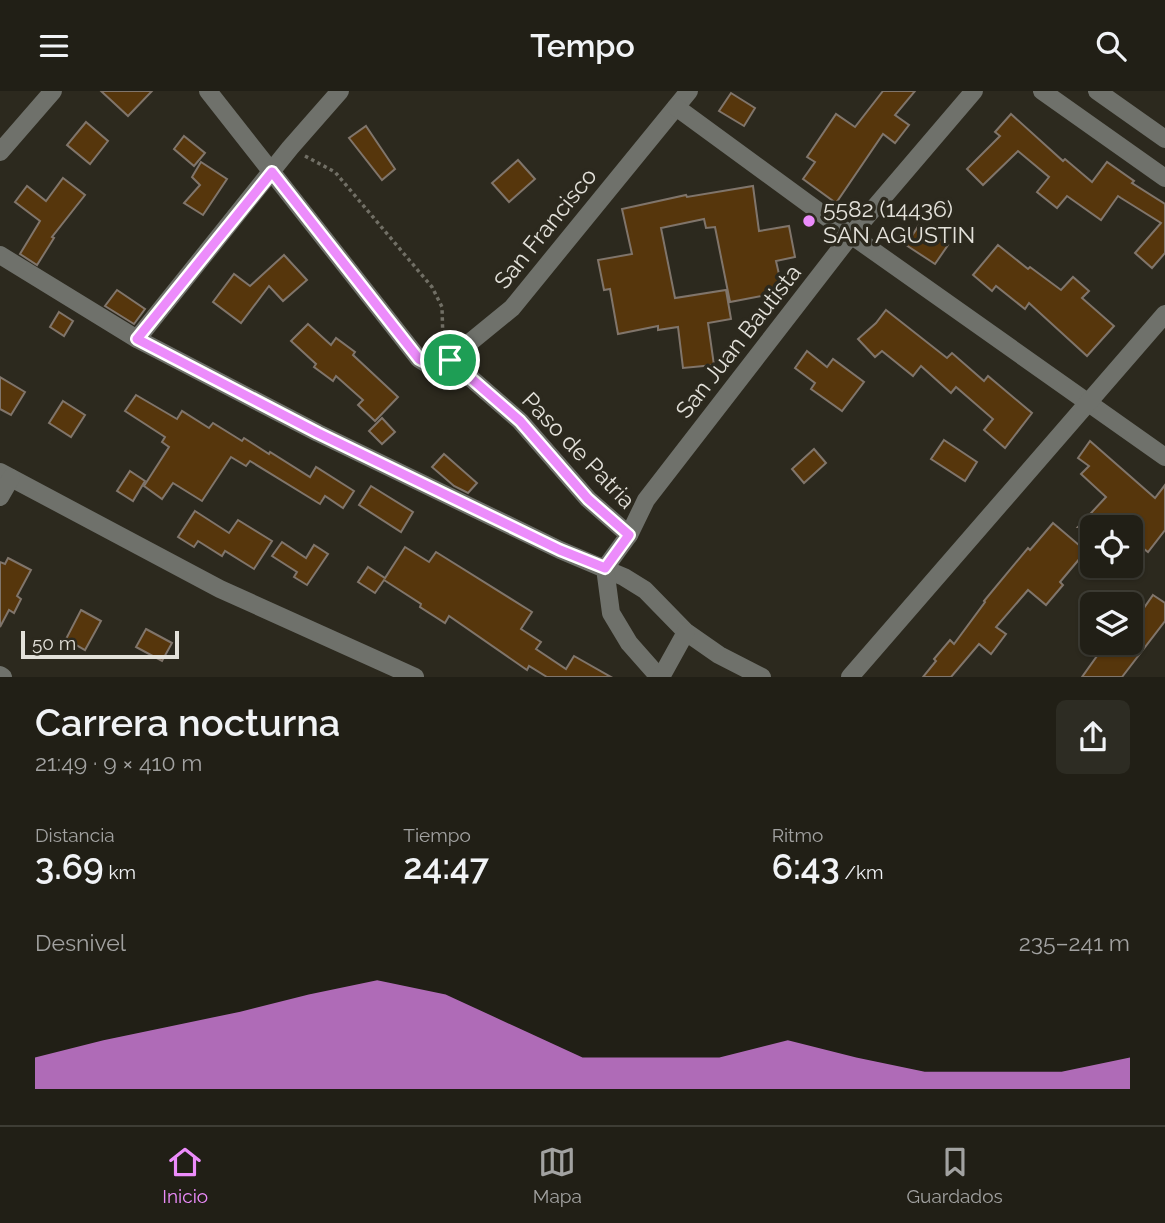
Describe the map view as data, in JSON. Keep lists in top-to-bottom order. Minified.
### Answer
{"streets":{"street":["San Francisco","San Juan Bautista","Paso de Patria"]},"crossings":[["San Francisco","Paso de Patria"],["San Juan Bautista","Paso de Patria"]],"places":["5582 (14436) SAN AGUSTIN"],"scale_bar":"50 m","page":{"header":"Tempo","scale":"50 m","heading":["Carrera nocturna","21:49 · 9 × 410 m"],"stats":[["Distancia","3.69 km"],["Tiempo","24:47"],["Ritmo","6:43 /km"]],"chart":["Desnivel","235–241 m"],"tabs":["Inicio","Mapa","Guardados"]}}
